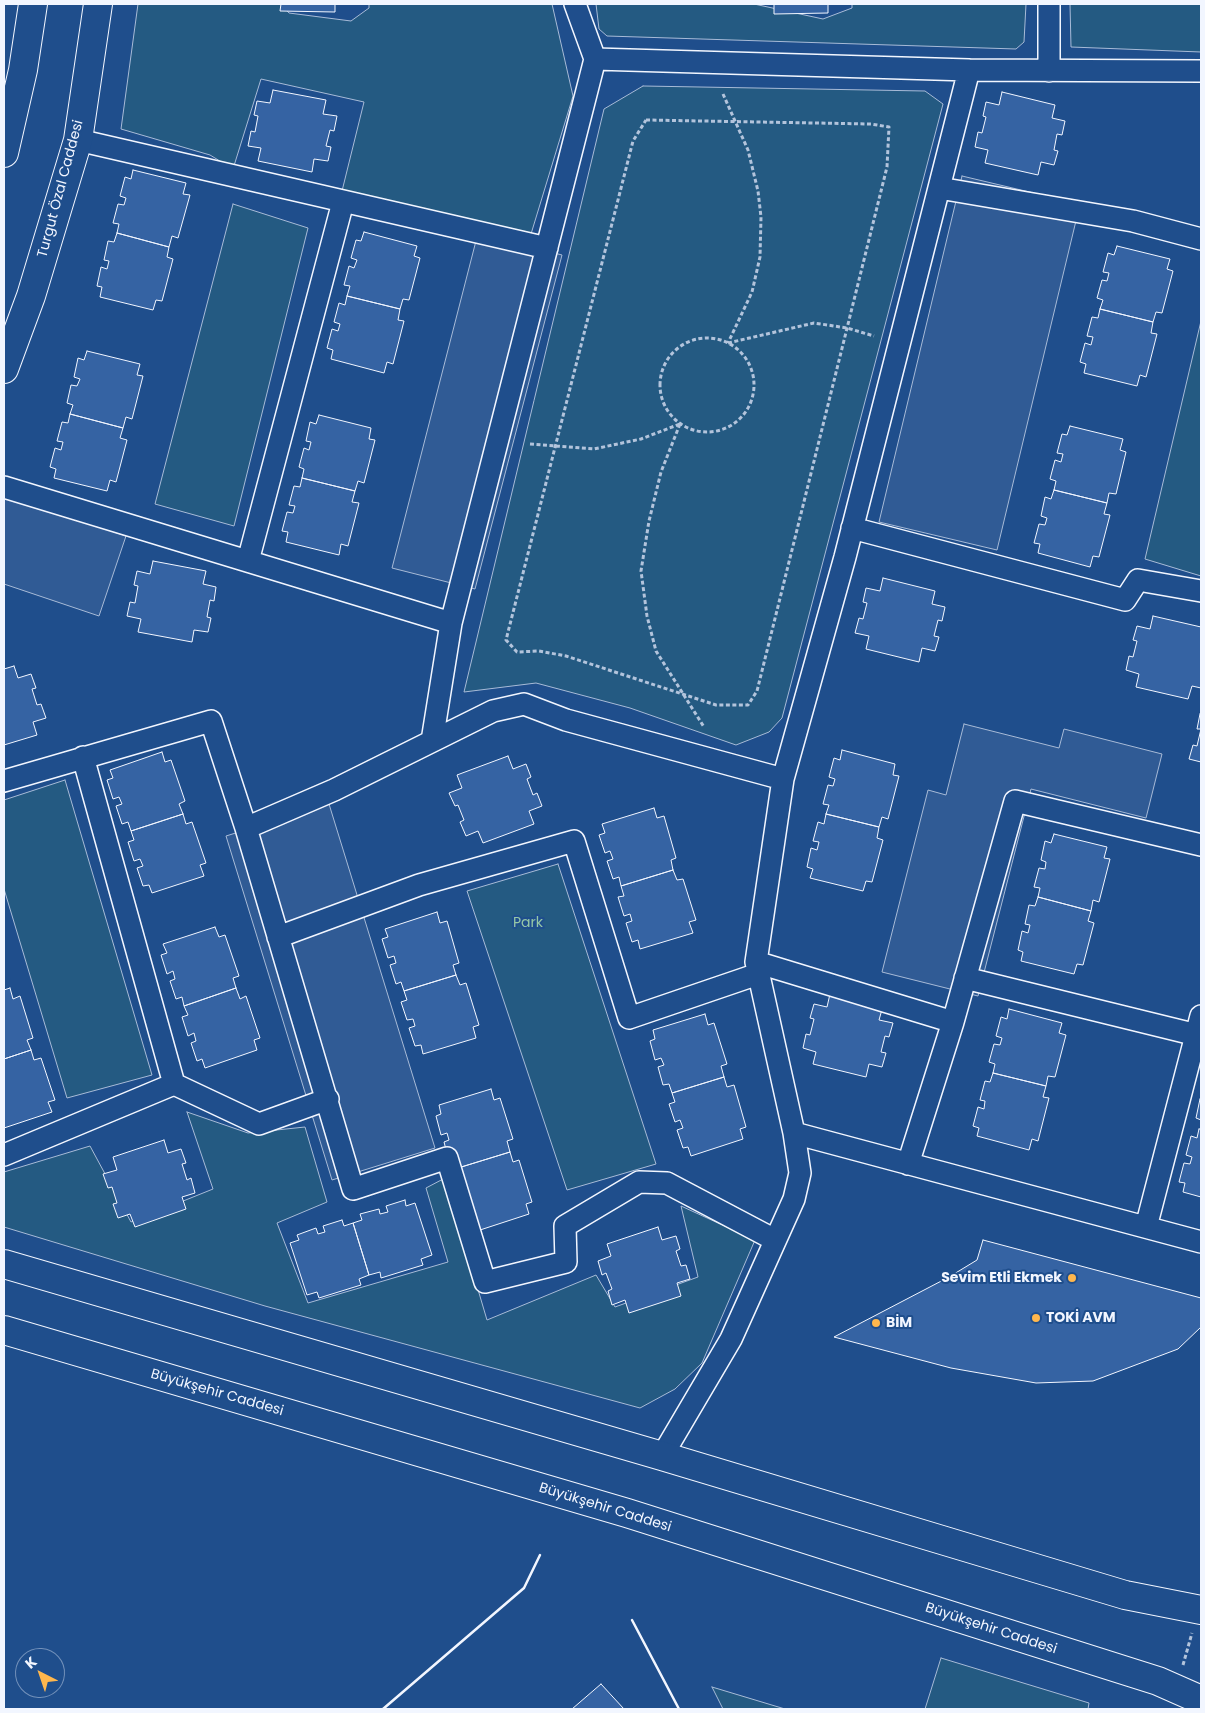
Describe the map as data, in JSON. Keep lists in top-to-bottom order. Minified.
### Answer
{"streets":{"main road":["Turgut Özal Caddesi","Büyükşehir Caddesi"]},"parks":["Park"],"places":["Sevim Etli Ekmek","TOKİ AVM","BİM"],"north":"top left"}
